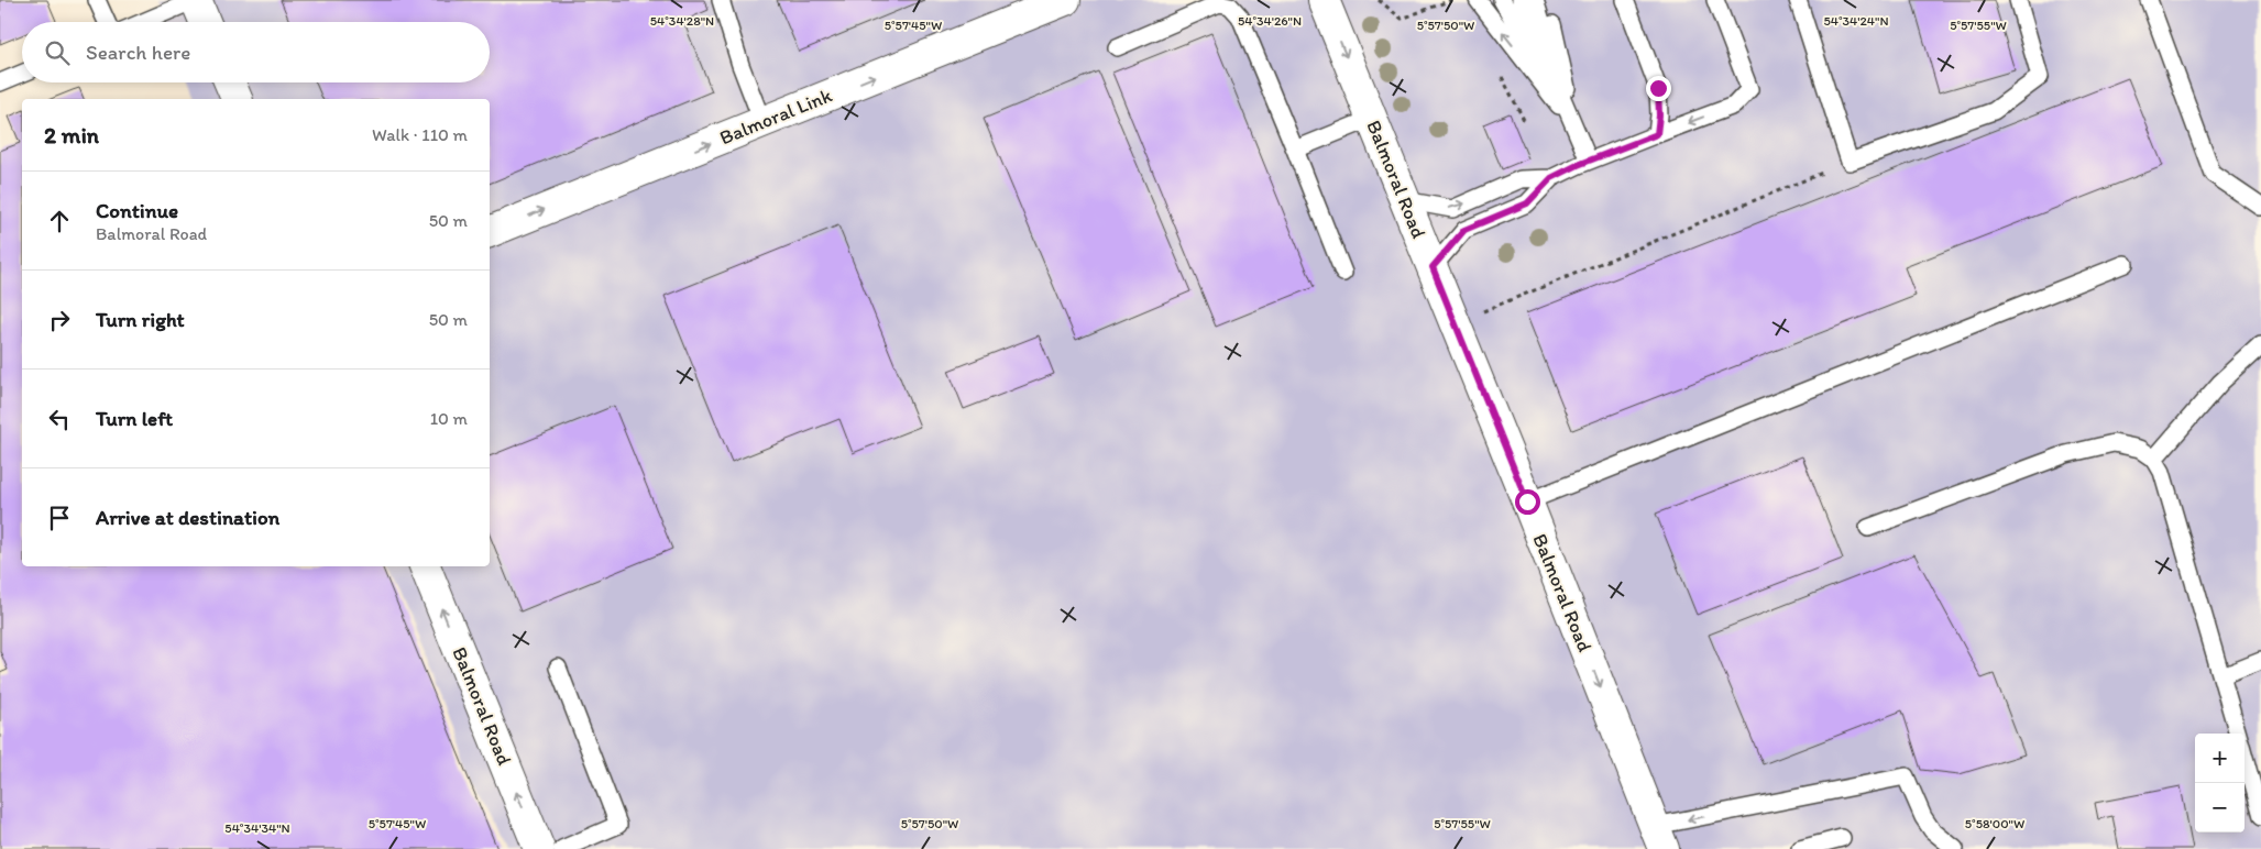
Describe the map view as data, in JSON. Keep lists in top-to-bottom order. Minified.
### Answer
{"streets":{"street":["Balmoral Link","Balmoral Road"]},"one_way":["Balmoral Link"],"page":{"search":"Search here","heading":["2 min","Walk · 110 m"],"list":[["Continue","Balmoral Road","50 m"],["Turn right","50 m"],["Turn left","10 m"],"Arrive at destination"],"map_buttons":["+","−"]},"coordinates":["54°34'24\"N","54°34'28\"N","54°34'26\"N","5°57'45\"W","5°57'50\"W","5°57'55\"W","5°58'00\"W","54°34'34\"N"]}
